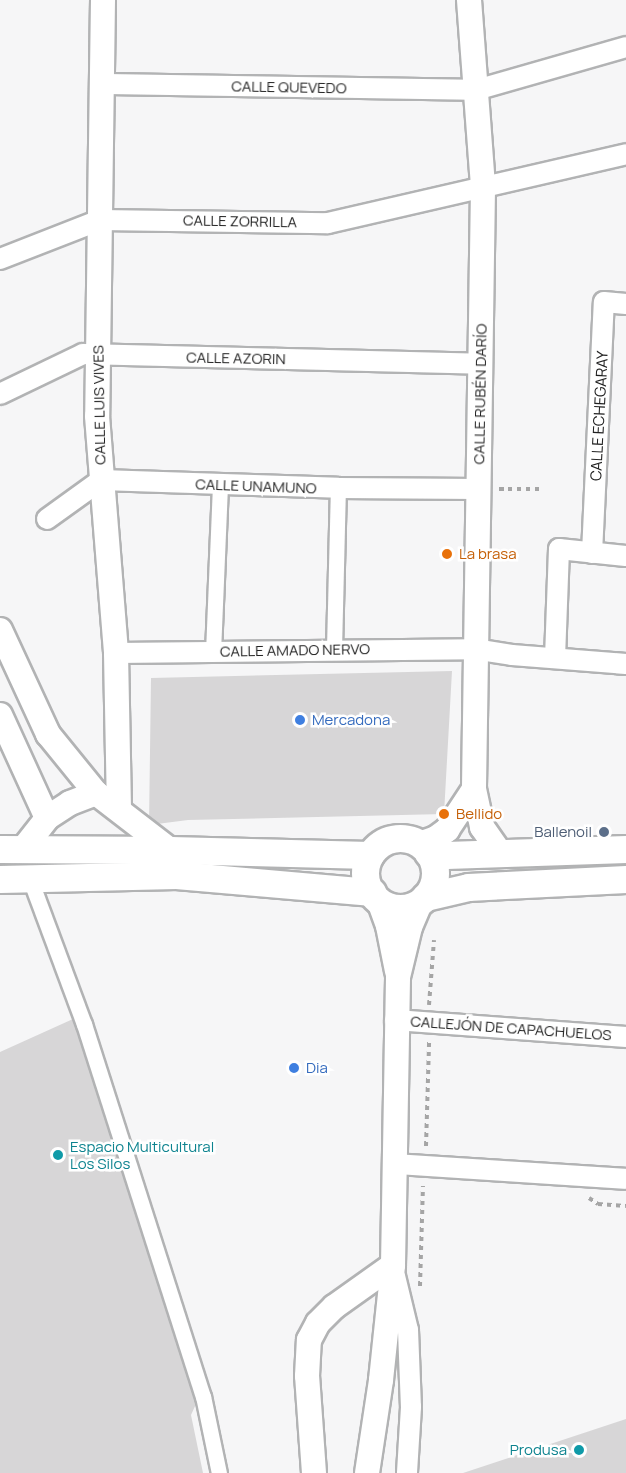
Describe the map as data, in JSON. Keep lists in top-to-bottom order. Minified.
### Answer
{"streets":{"street":["CALLE QUEVEDO","CALLE ZORRILLA","CALLE AZORIN","CALLE RUBÉN DARÍO","CALLE LUIS VIVES","CALLE ECHEGARAY","CALLE UNAMUNO","CALLE AMADO NERVO","CALLEJÓN DE CAPACHUELOS"]},"crossings":[["CALLE QUEVEDO","CALLE RUBÉN DARÍO"],["CALLE QUEVEDO","CALLE LUIS VIVES"],["CALLE ZORRILLA","CALLE RUBÉN DARÍO"],["CALLE ZORRILLA","CALLE LUIS VIVES"],["CALLE AZORIN","CALLE RUBÉN DARÍO"],["CALLE AZORIN","CALLE LUIS VIVES"],["CALLE RUBÉN DARÍO","CALLE UNAMUNO"],["CALLE RUBÉN DARÍO","CALLE AMADO NERVO"],["CALLE LUIS VIVES","CALLE UNAMUNO"],["CALLE LUIS VIVES","CALLE AMADO NERVO"]],"places":["La brasa","Mercadona","Bellido","Ballenoil","Dia","Espacio Multicultural Los Silos","Produsa"]}
